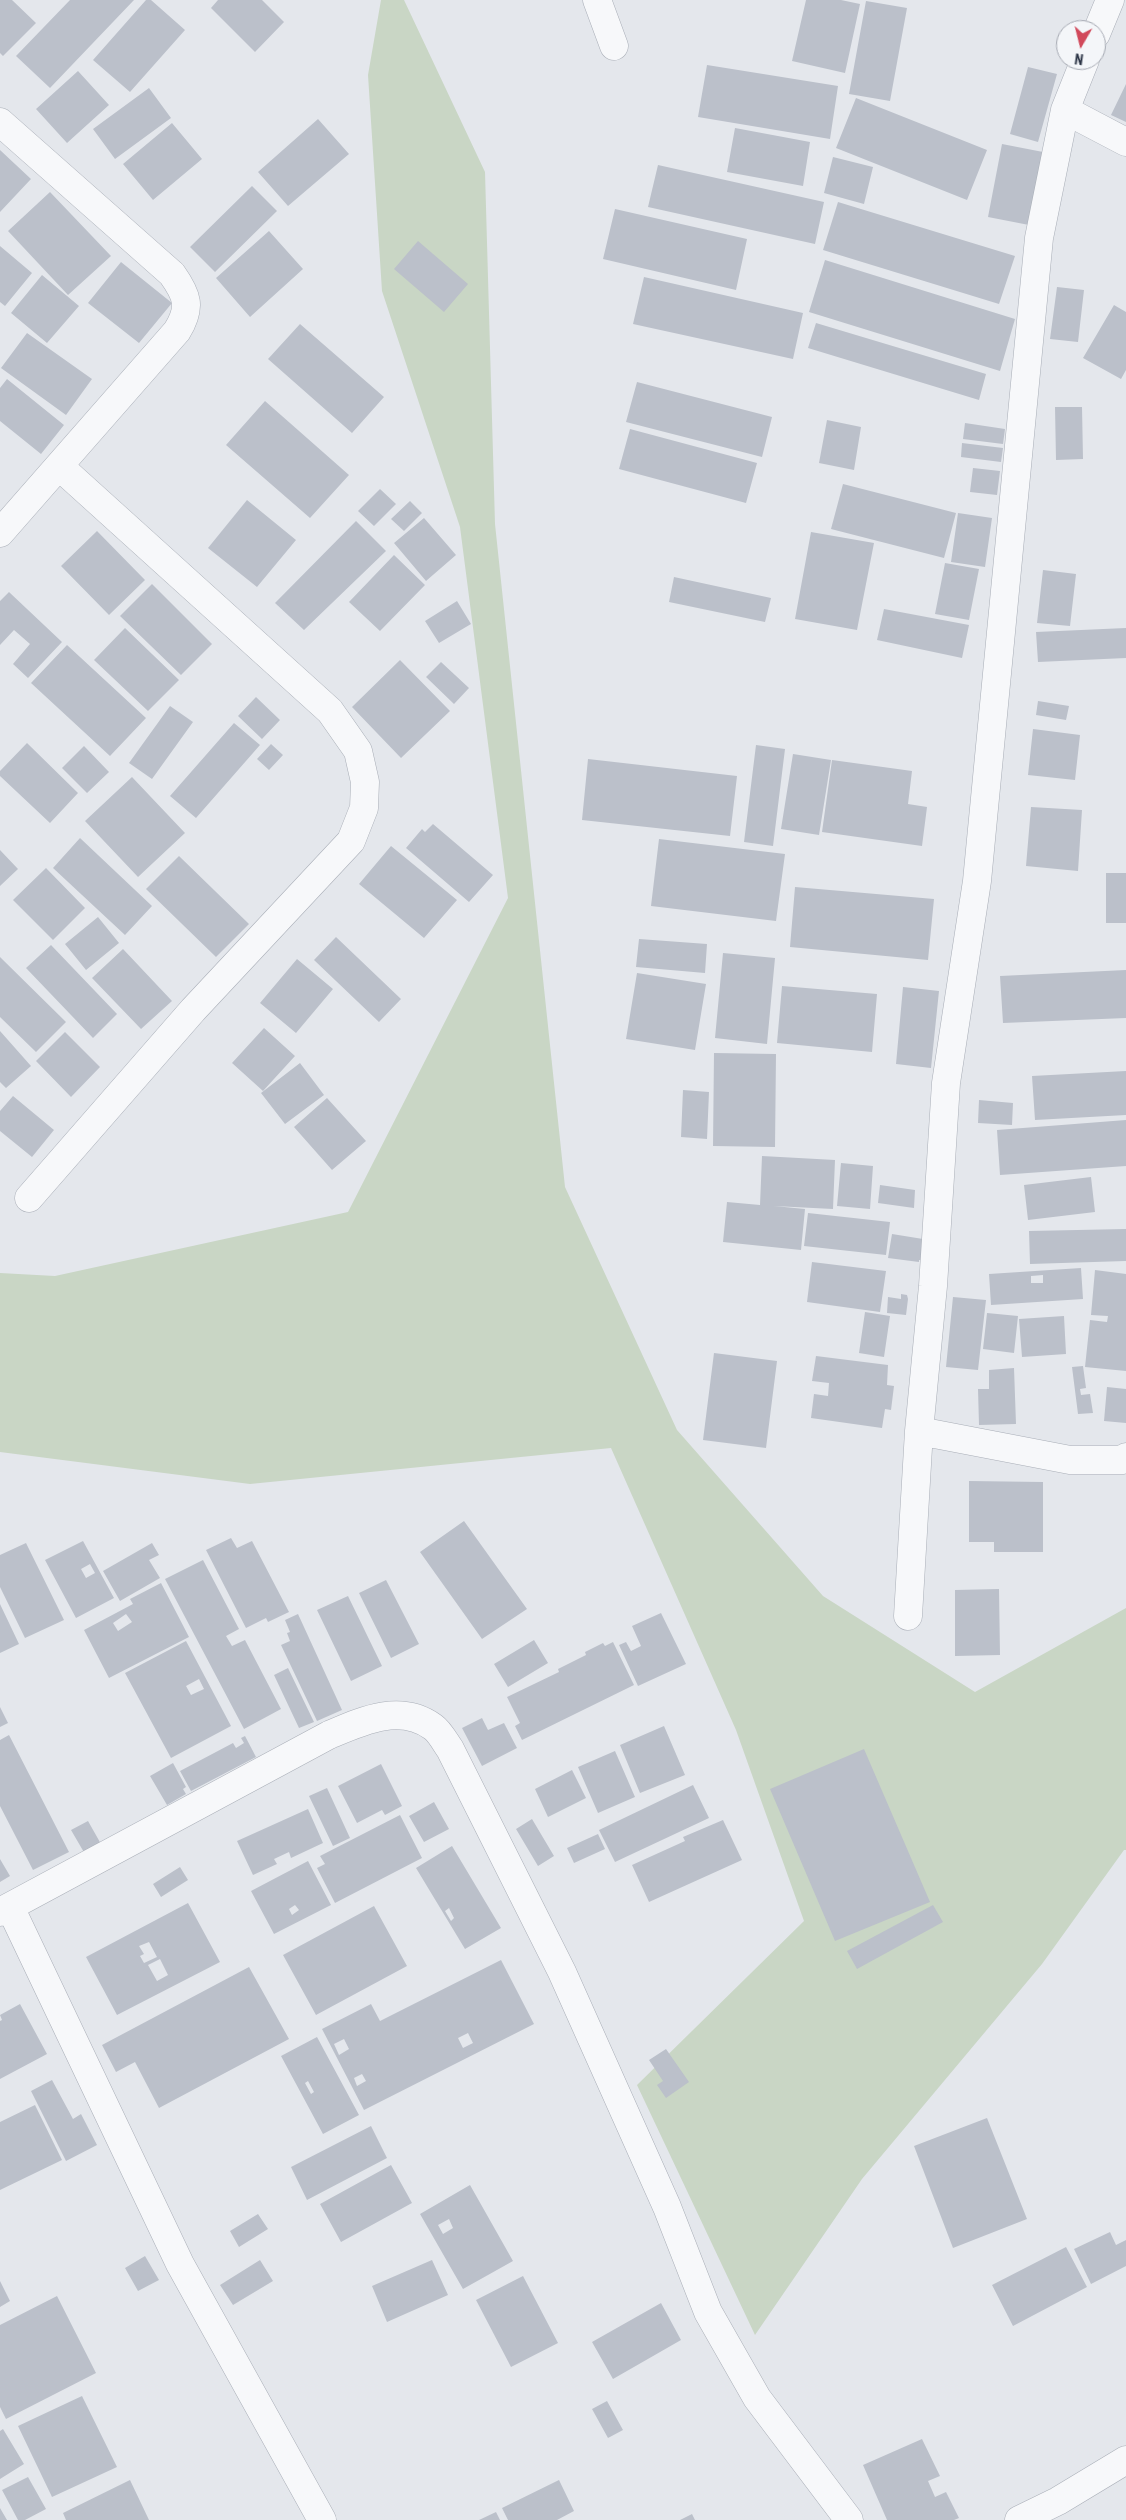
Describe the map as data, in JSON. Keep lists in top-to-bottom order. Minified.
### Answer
{"north":"bottom"}
